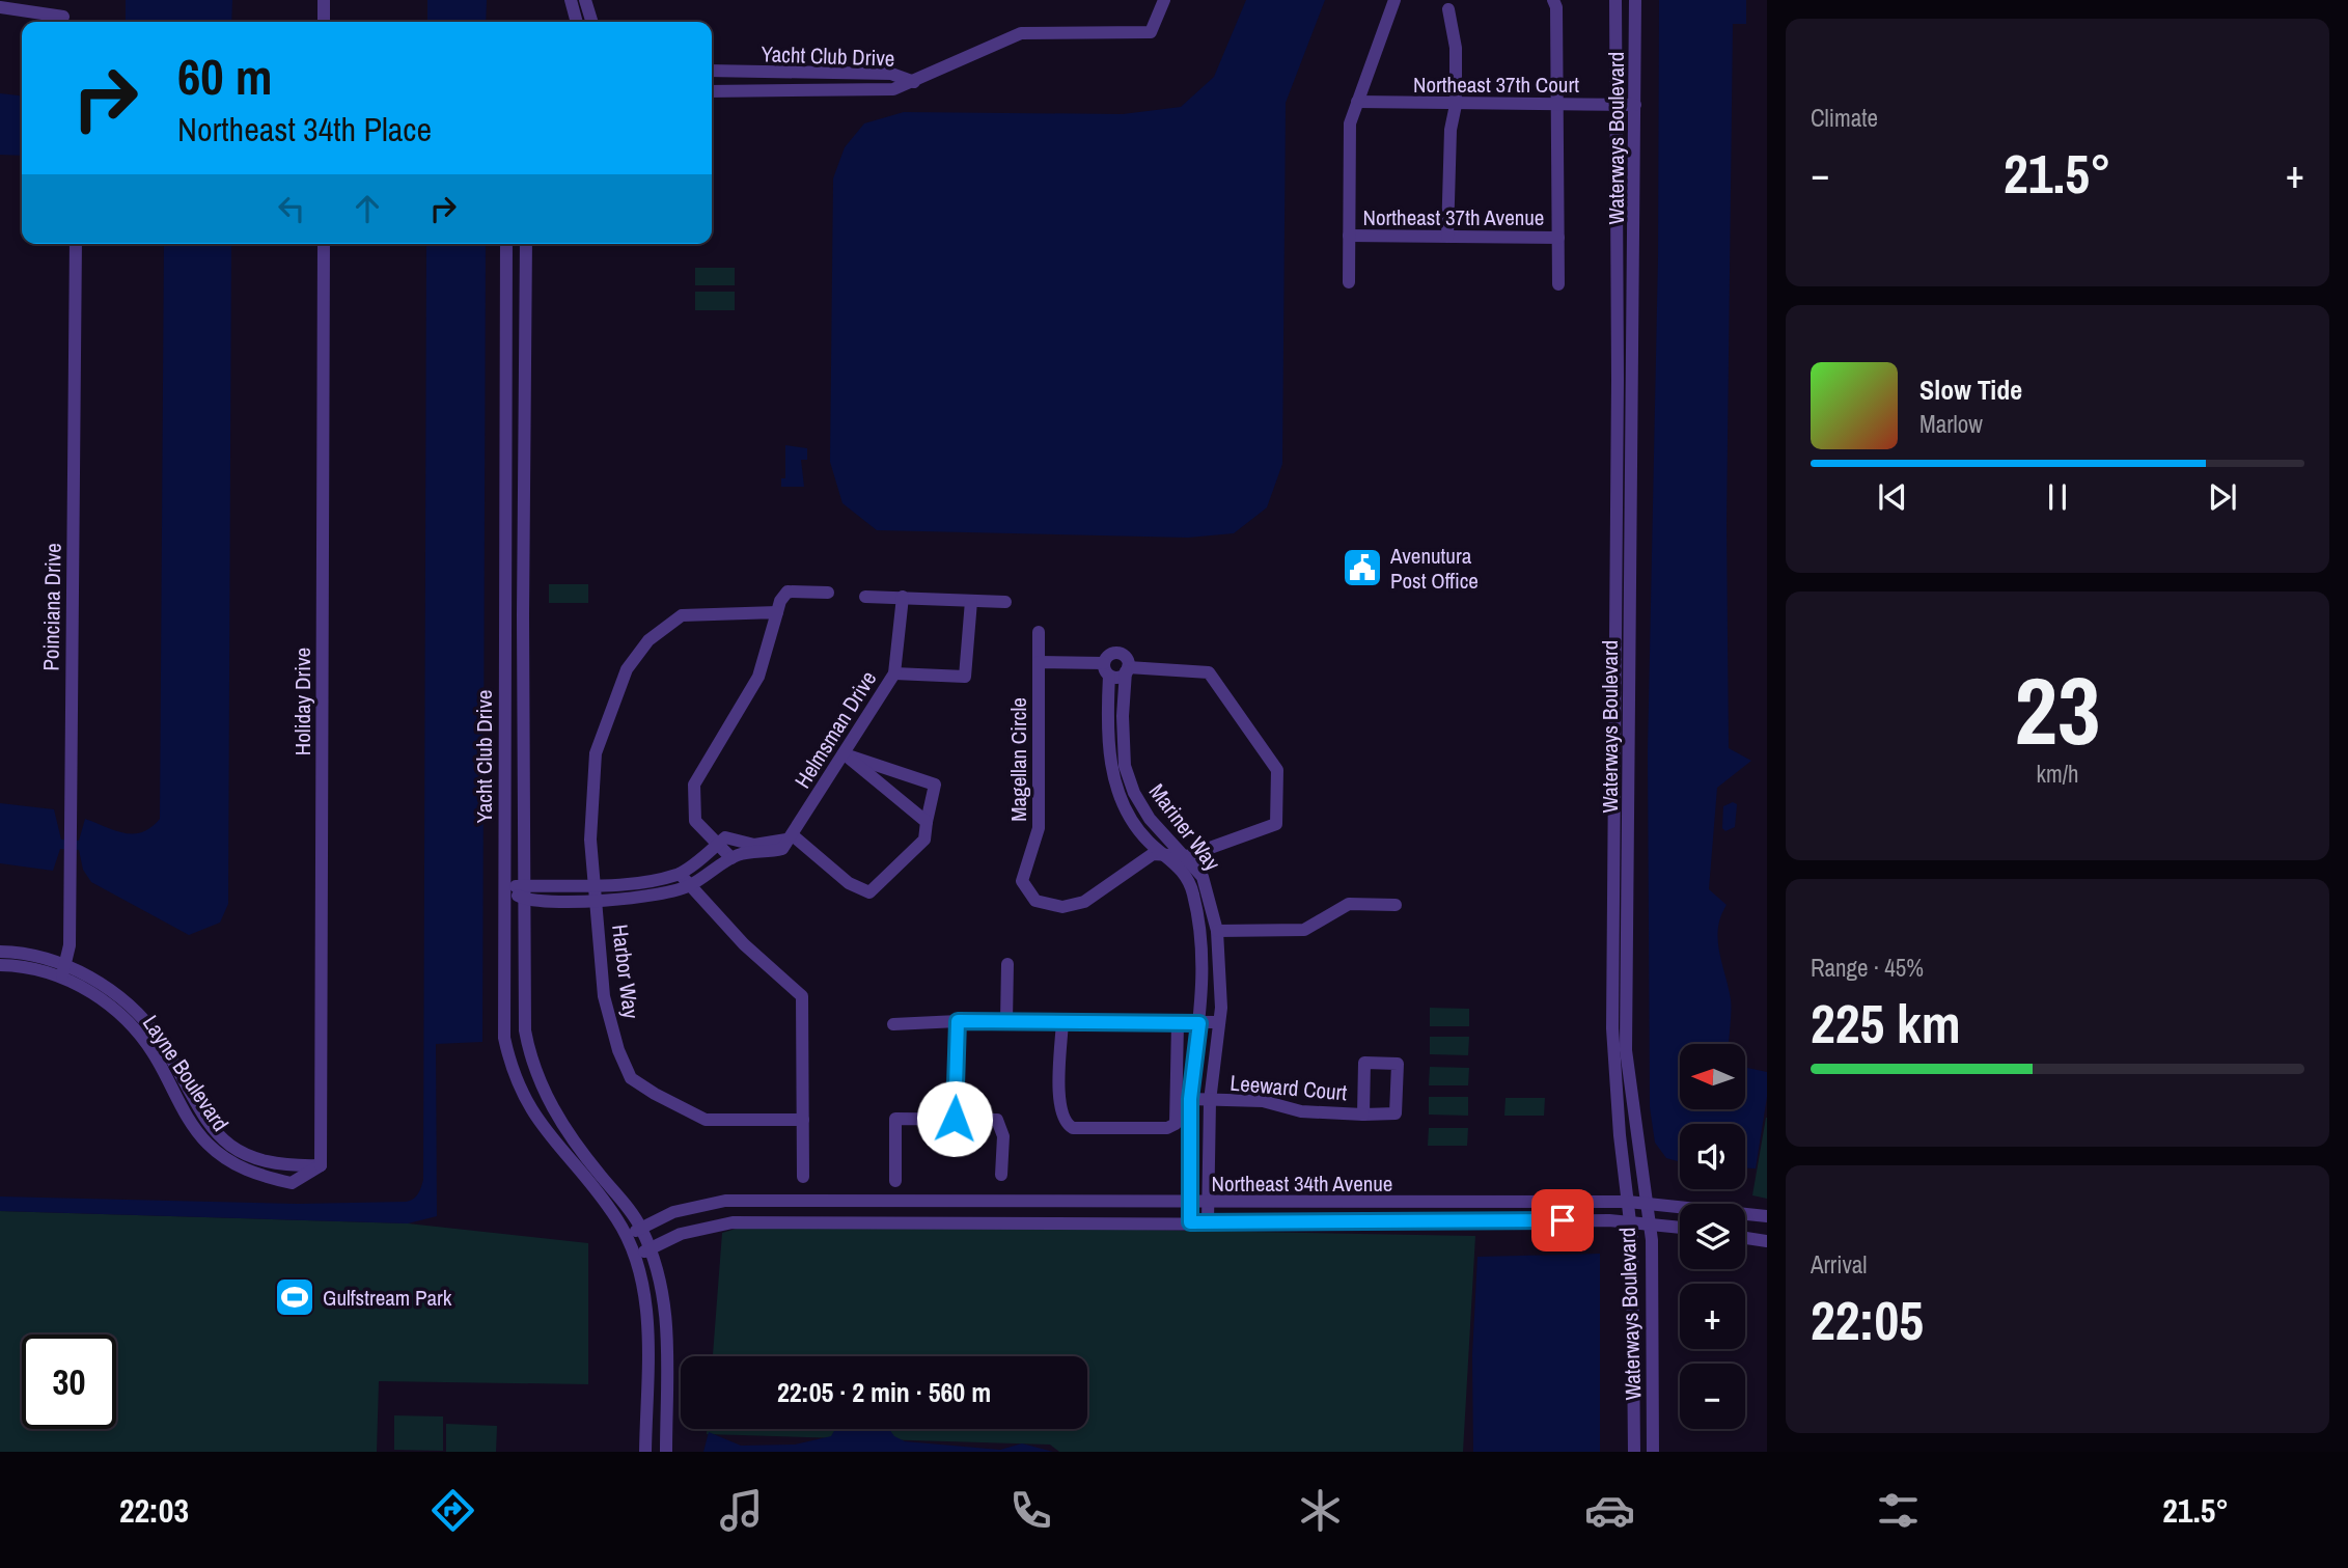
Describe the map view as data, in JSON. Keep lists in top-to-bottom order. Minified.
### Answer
{"streets":{"street":["Yacht Club Drive","Northeast 37th Court","Waterways Boulevard","Northeast 37th Avenue","Poinciana Drive","Holiday Drive","Helmsman Drive","Magellan Circle","Mariner Way","Harbor Way","Layne Boulevard","Leeward Court","Northeast 34th Avenue"]},"crossings":[["Yacht Club Drive","Harbor Way"],["Yacht Club Drive","Northeast 34th Avenue"],["Northeast 37th Court","Waterways Boulevard"],["Waterways Boulevard","Northeast 34th Avenue"],["Poinciana Drive","Layne Boulevard"],["Holiday Drive","Layne Boulevard"],["Helmsman Drive","Harbor Way"],["Magellan Circle","Mariner Way"],["Mariner Way","Leeward Court"],["Mariner Way","Northeast 34th Avenue"]],"places":{"public building":["Avenutura Post Office"],"sports":["Gulfstream Park"]},"north":"left","page":{"tile":["Climate",["23","km/h"],["Range · 45%","225 km"],["Arrival","22:05"]],"turn":["60 m","Northeast 34th Place"],"heat":["−","21.5°","+"],"song":["Slow Tide","Marlow"],"map_buttons":["+","−"],"limit":"30","trip":"22:05 · 2 min · 560 m","tabs":["22:03","21.5°"]}}
